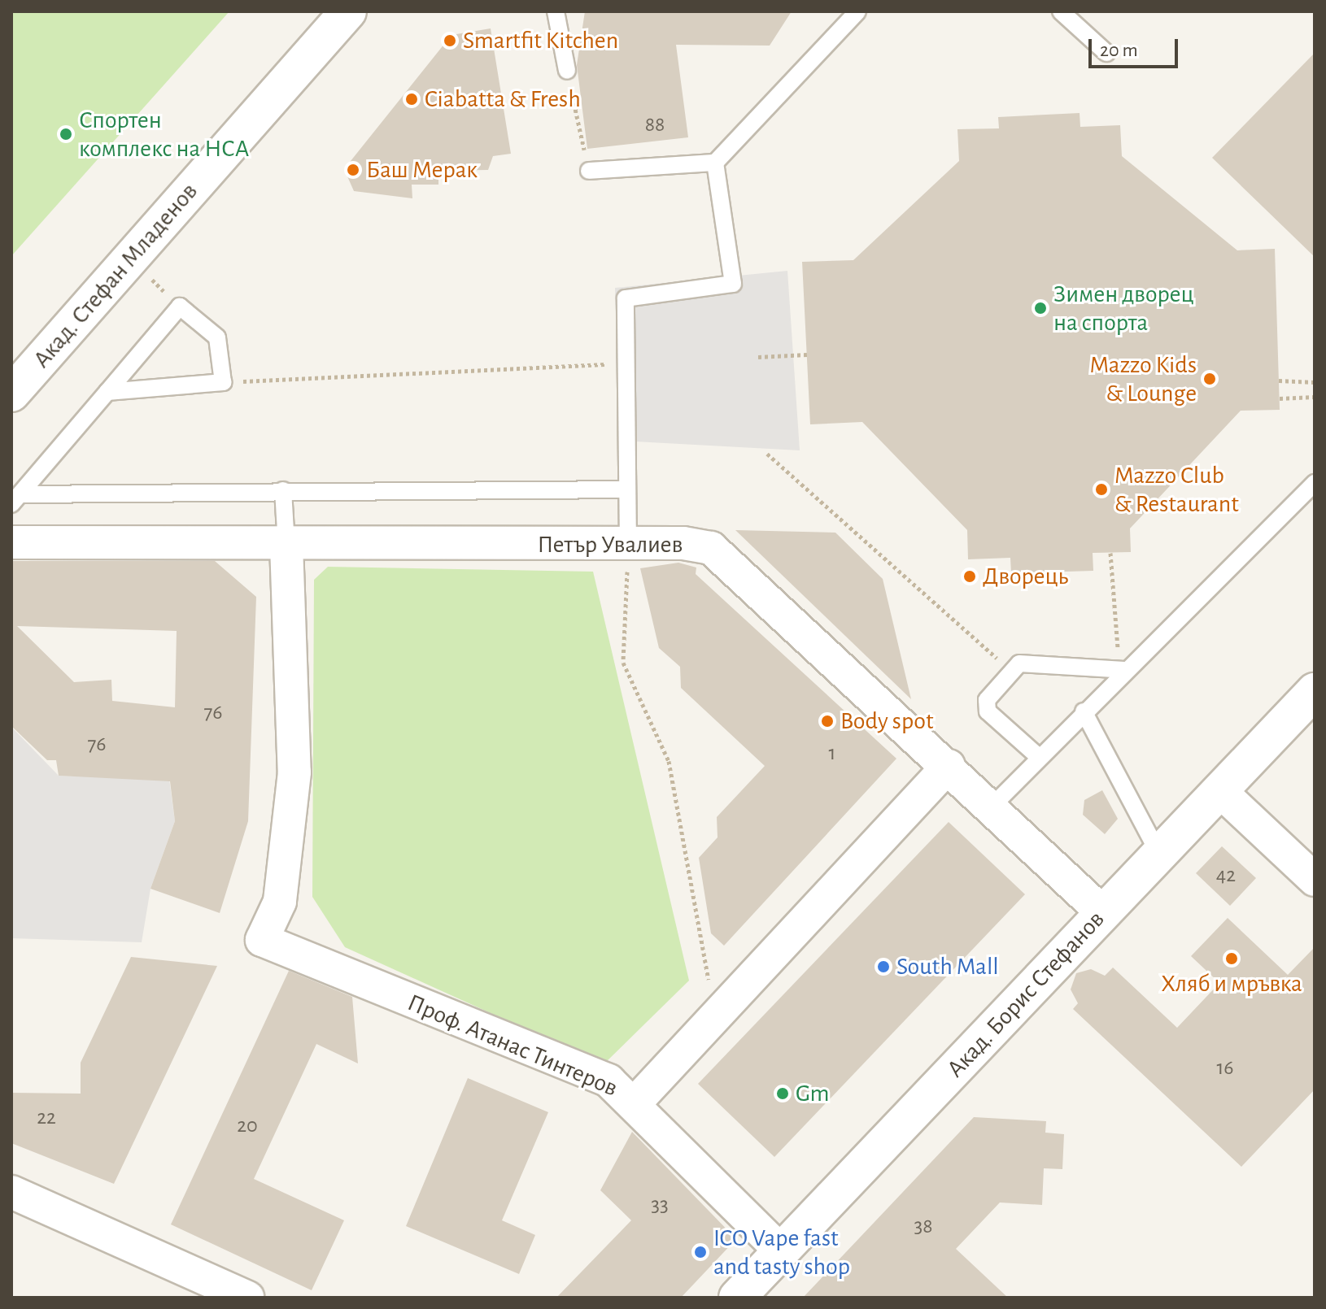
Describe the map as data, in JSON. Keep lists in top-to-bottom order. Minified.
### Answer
{"streets":{"street":["Акад. Стефан Младенов","Петър Увалиев","Акад. Борис Стефанов","Проф. Атанас Тинтеров"]},"crossings":[["Петър Увалиев","Акад. Борис Стефанов"],["Петър Увалиев","Проф. Атанас Тинтеров"],["Акад. Борис Стефанов","Проф. Атанас Тинтеров"]],"places":["Smartfit Kitchen","Ciabatta & Fresh","Спортен комплекс на НСА","Баш Мерак","Зимен дворец на спорта","Mazzo Kids & Lounge","Mazzo Club & Restaurant","Дворець","Body spot","Хляб и мръвка","South Mall","Gm","ICO Vape fast and tasty shop"],"house_numbers":["88","76","76","1","42","16","22","20","33","38"],"scale_bar":"20 m"}
